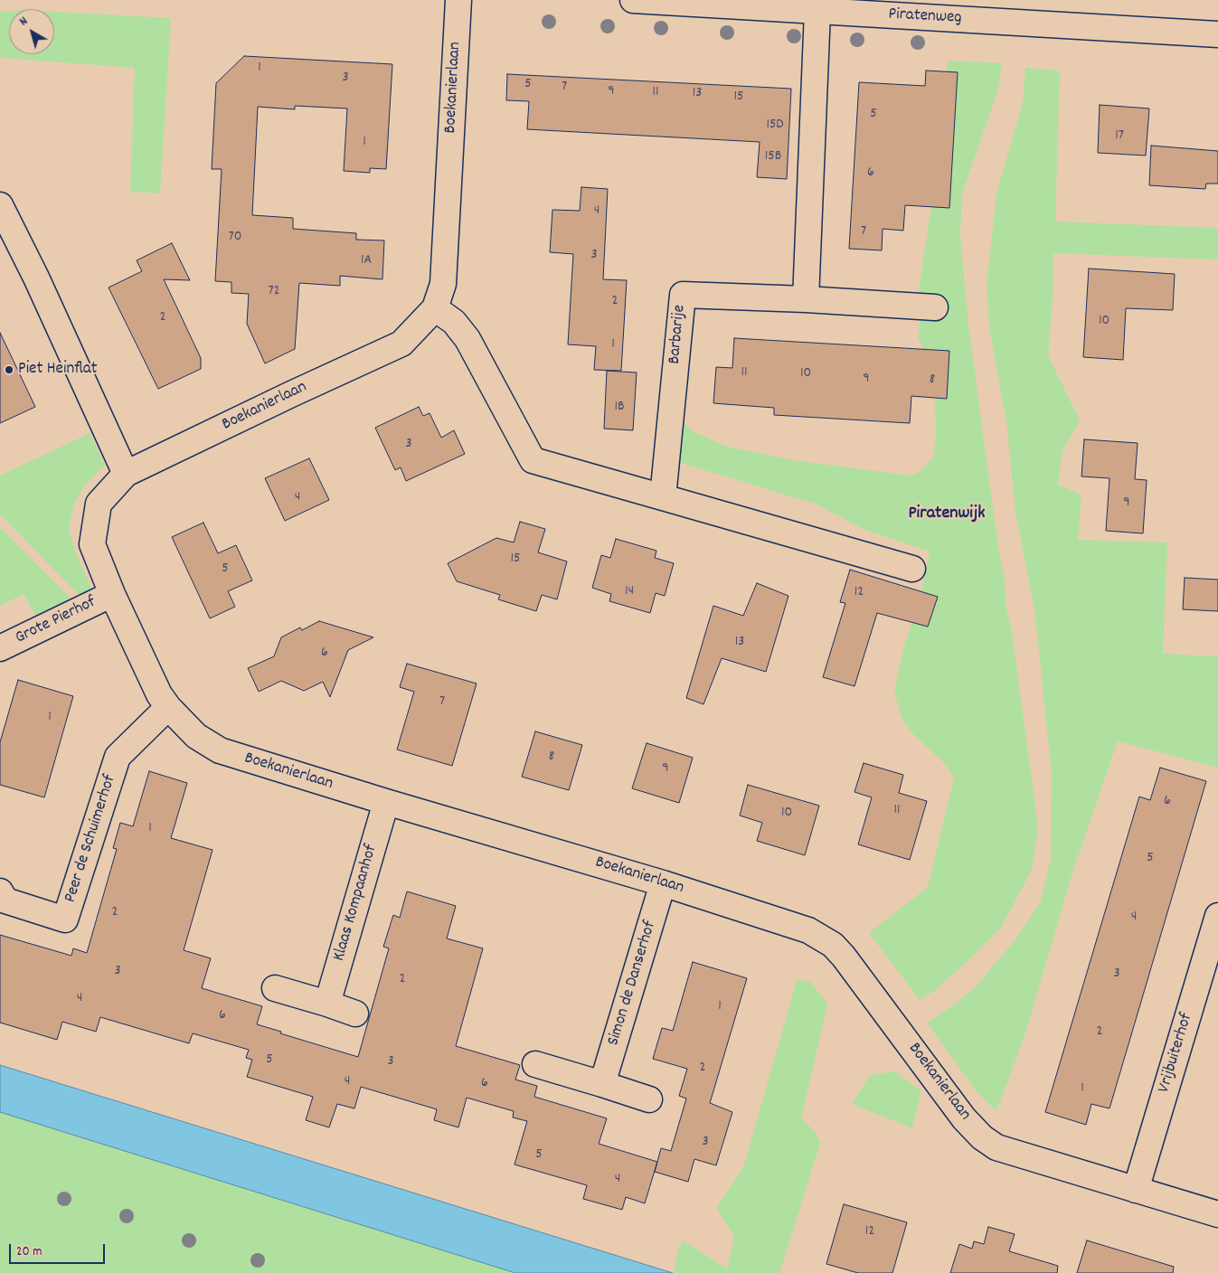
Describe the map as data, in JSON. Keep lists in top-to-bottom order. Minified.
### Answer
{"streets":{"street":["Piratenweg","Boekanierlaan","Barbarije","Grote Pierhof","Peer de Schuimerhof","Klaas Kompaanhof","Simon de Danserhof","Vrijbuiterhof"]},"crossings":[["Boekanierlaan","Grote Pierhof"],["Boekanierlaan","Peer de Schuimerhof"],["Boekanierlaan","Klaas Kompaanhof"],["Boekanierlaan","Simon de Danserhof"],["Boekanierlaan","Vrijbuiterhof"]],"districts":["Piratenwijk"],"places":["Piet Heinflat"],"house_numbers":["1","3","5","7","9","11","13","15","5","15D","17","1","15B","6","4","7","70","3","1A","72","2","2","10","1","11","10","9","8","1B","3","4","9","15","5","14","12","13","6","7","1","8","9","6","11","10","1","5","2","4","3","3","2","4","1","6","2","5","3","2","4","6","1","3","5","4","12"],"scale_bar":"20 m","north":"top left"}
